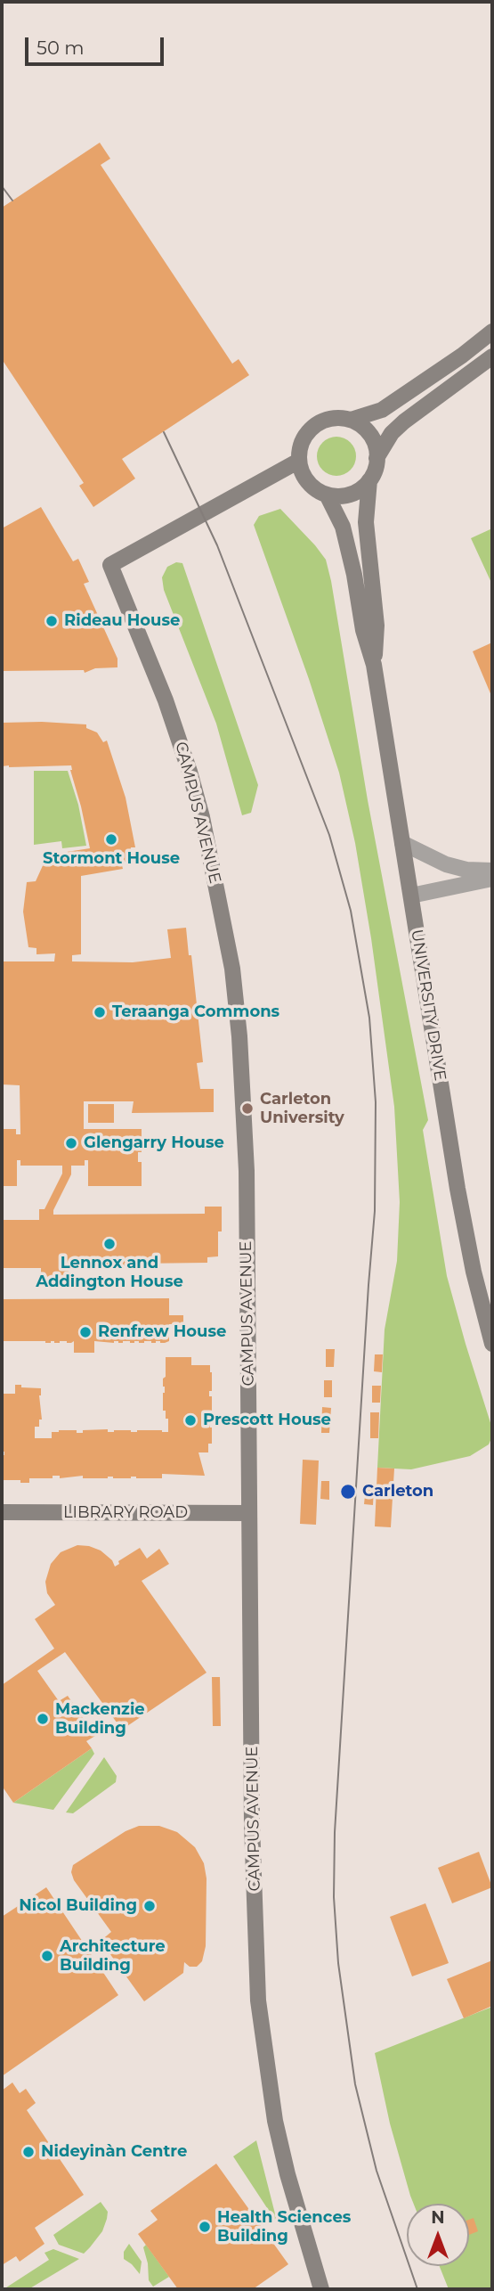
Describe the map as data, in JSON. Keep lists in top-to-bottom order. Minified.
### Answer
{"streets":{"street":["CAMPUS AVENUE","UNIVERSITY DRIVE","LIBRARY ROAD"]},"crossings":[["CAMPUS AVENUE","UNIVERSITY DRIVE"],["CAMPUS AVENUE","LIBRARY ROAD"]],"places":["Rideau House","Stormont House","Teraanga Commons","Carleton University","Glengarry House","Lennox and Addington House","Renfrew House","Prescott House","Carleton","Mackenzie Building","Nicol Building","Architecture Building","Nideyinàn Centre","Health Sciences Building"],"scale_bar":"50 m","north":"top"}
